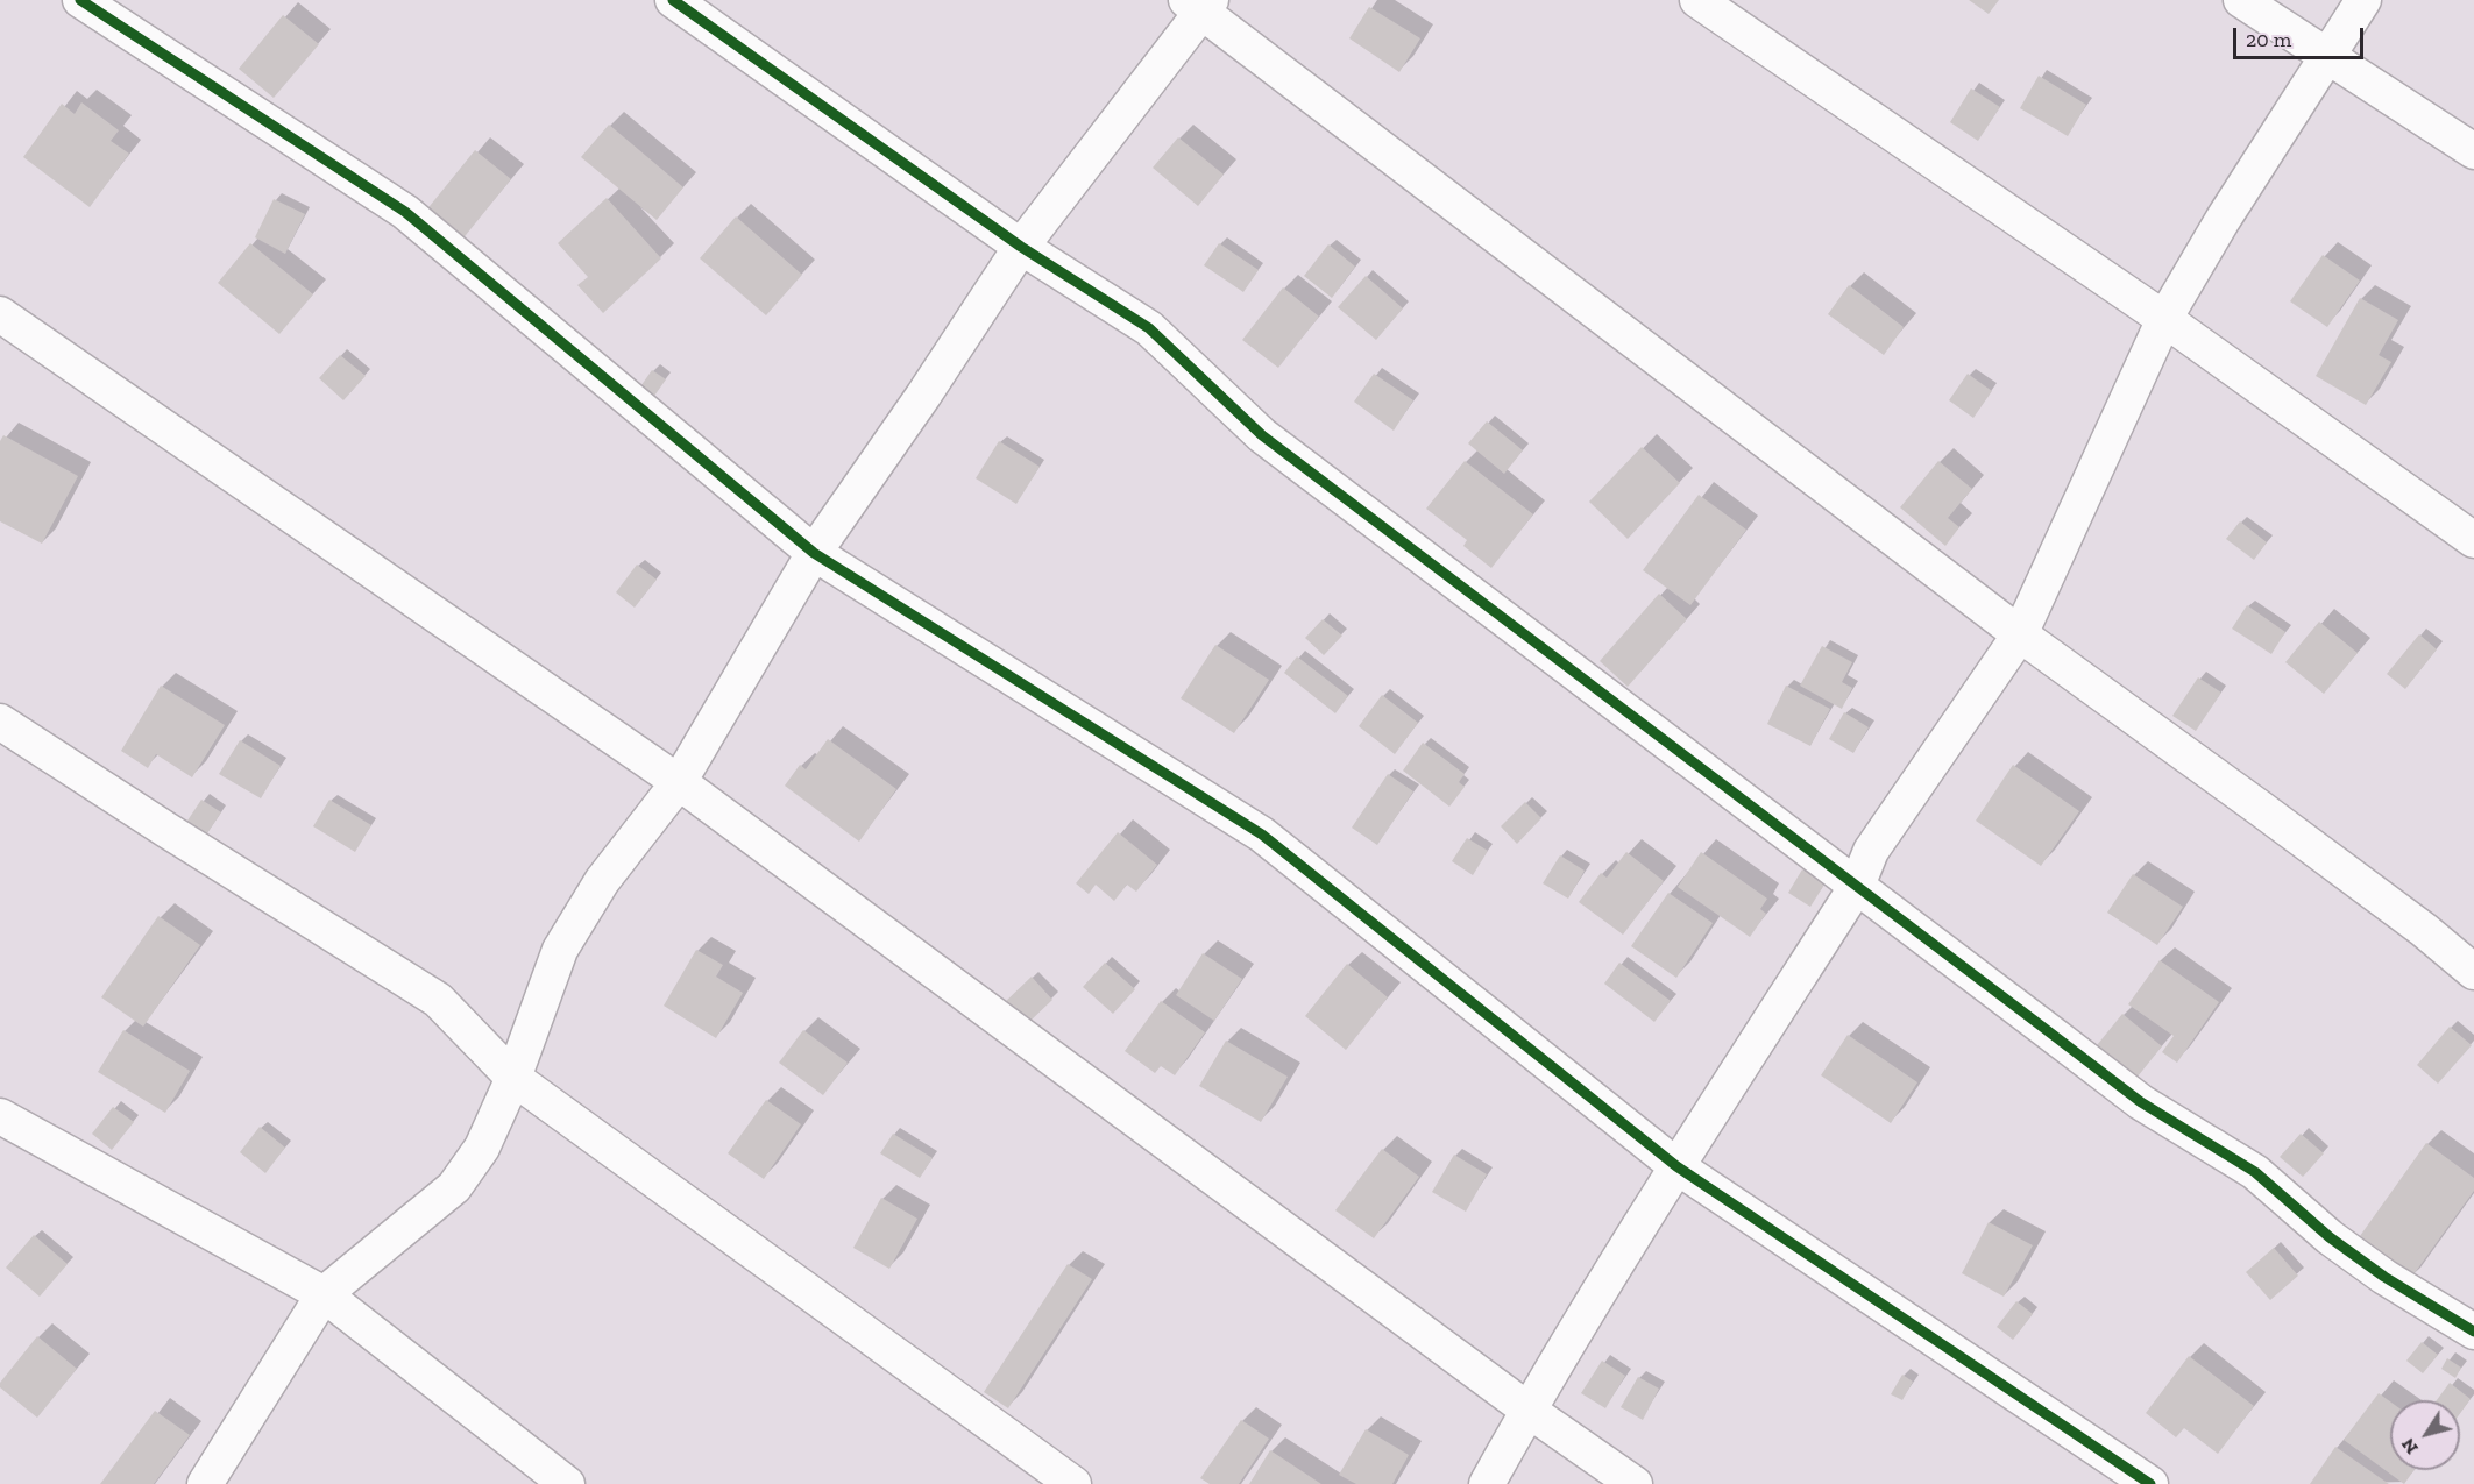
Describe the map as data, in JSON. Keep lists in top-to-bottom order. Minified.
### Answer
{"scale_bar":"20 m","north":"bottom left"}
